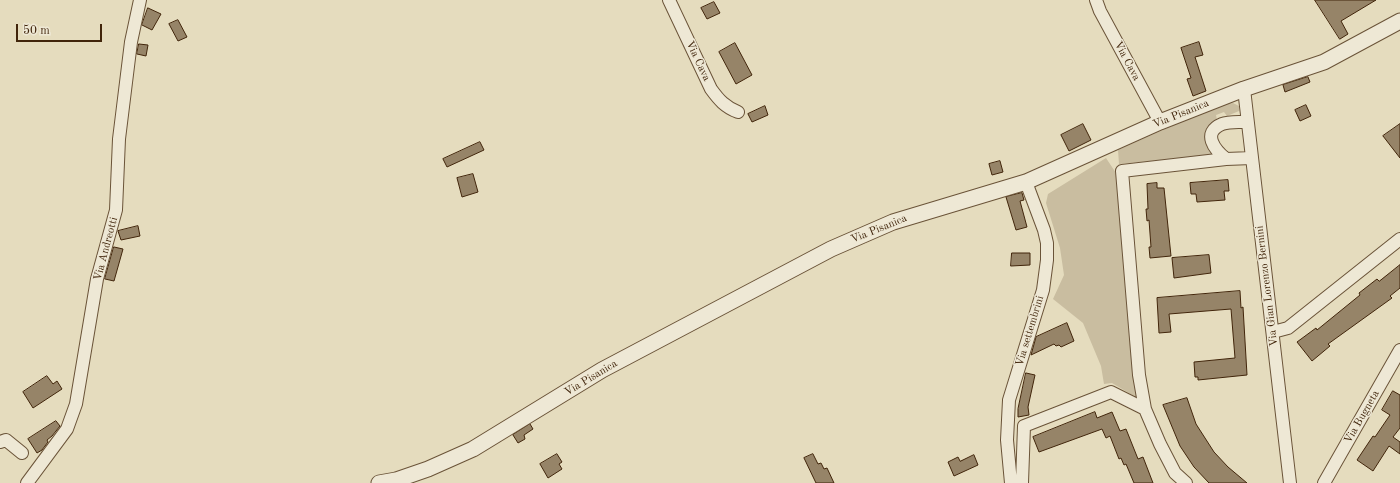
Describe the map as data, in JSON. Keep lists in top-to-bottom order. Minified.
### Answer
{"streets":{"street":["Via Cava","Via Pisanica","Via Andreotti","Via Gian Lorenzo Bernini","Via settembrini","Via Bugneta"]},"crossings":[["Via Cava","Via Pisanica"],["Via Pisanica","Via Gian Lorenzo Bernini"],["Via Pisanica","Via settembrini"]],"scale_bar":"50 m"}
